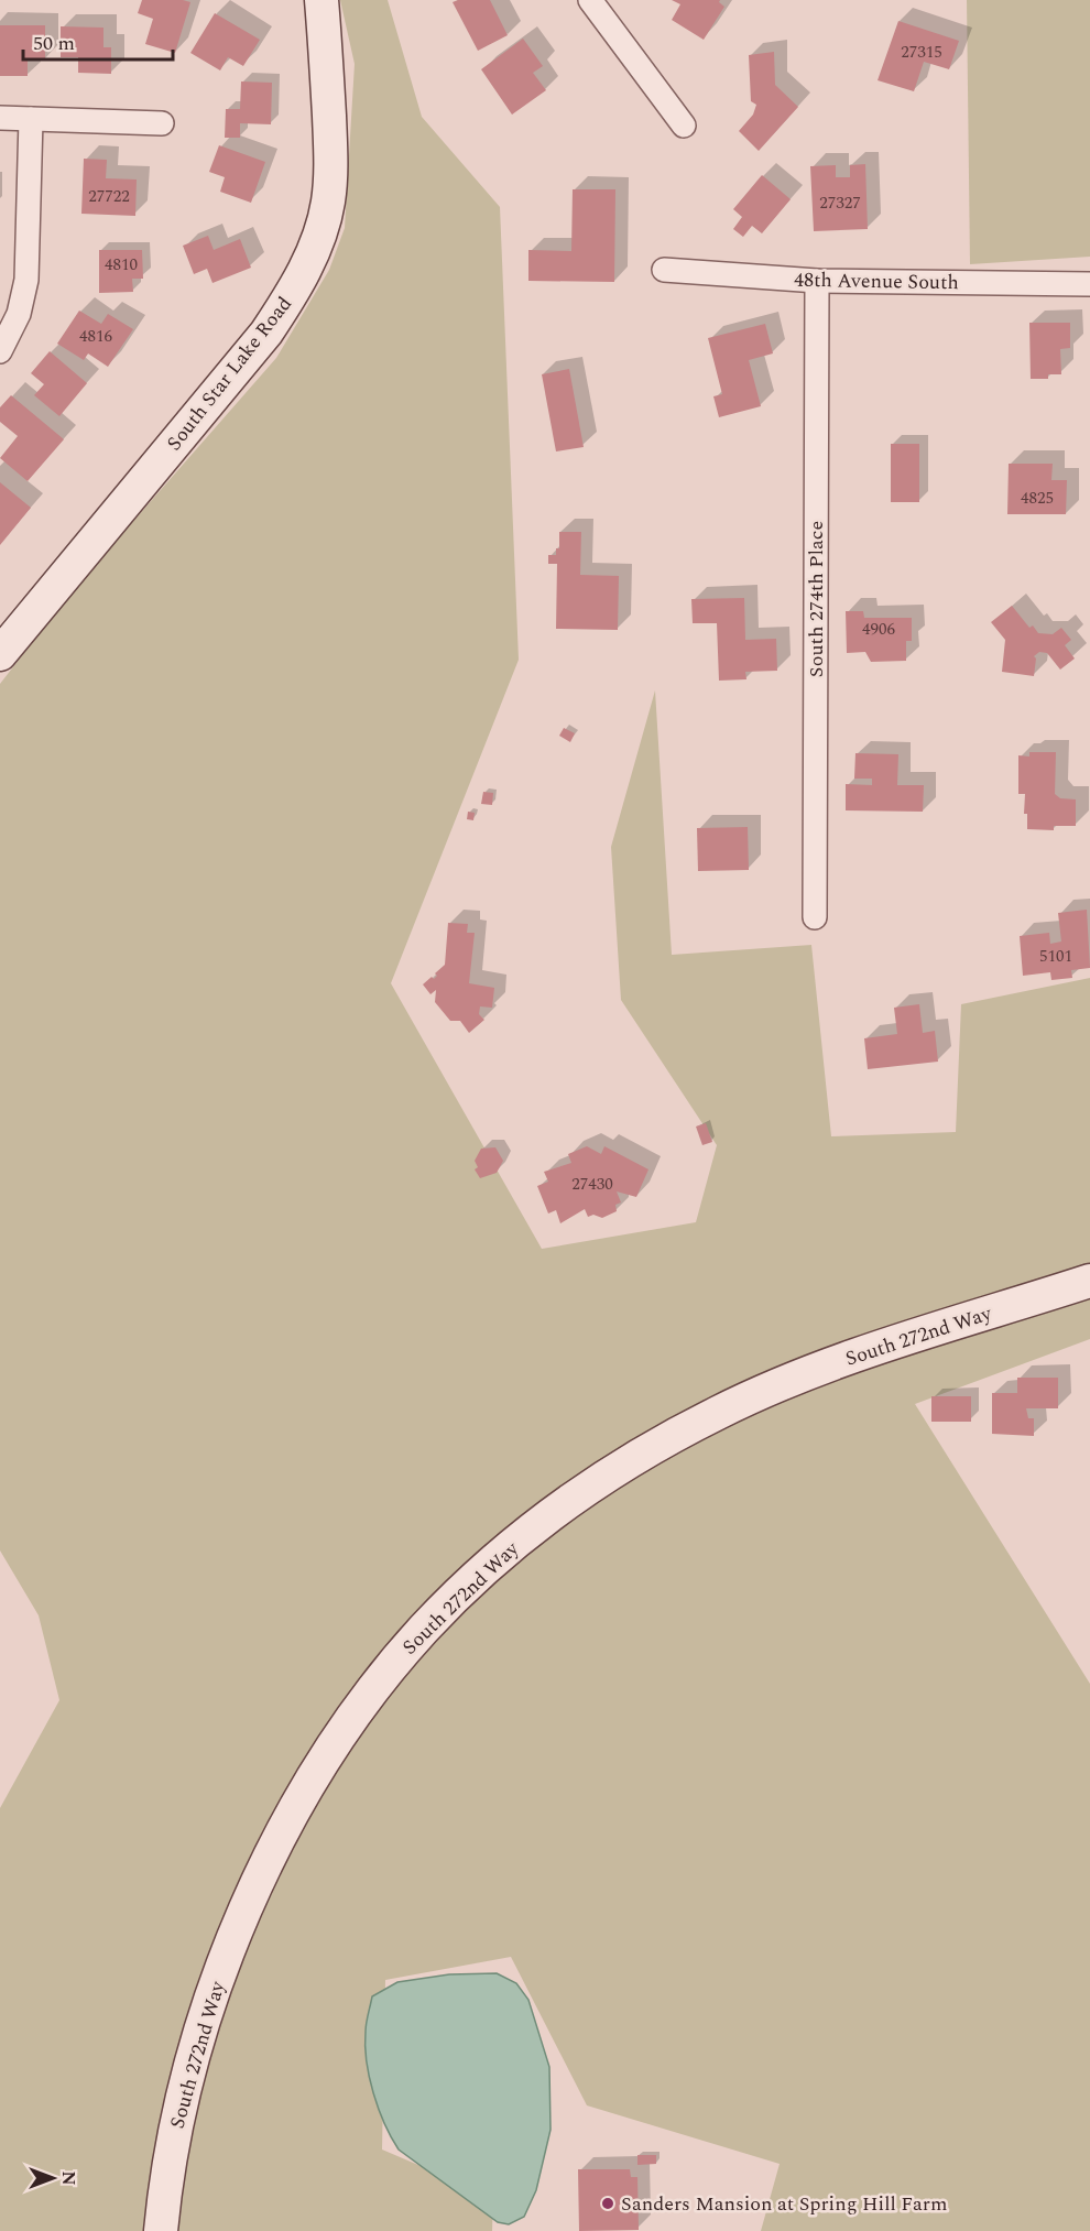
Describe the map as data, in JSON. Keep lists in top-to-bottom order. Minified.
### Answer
{"streets":{"main road":["South Star Lake Road","South 272nd Way"],"street":["48th Avenue South","South 274th Place"]},"crossings":[["48th Avenue South","South 274th Place"]],"places":["Sanders Mansion at Spring Hill Farm"],"house_numbers":["27315","27722","27327","4810","4816","4825","4906","5101","27430"],"scale_bar":"50 m","north":"right"}
